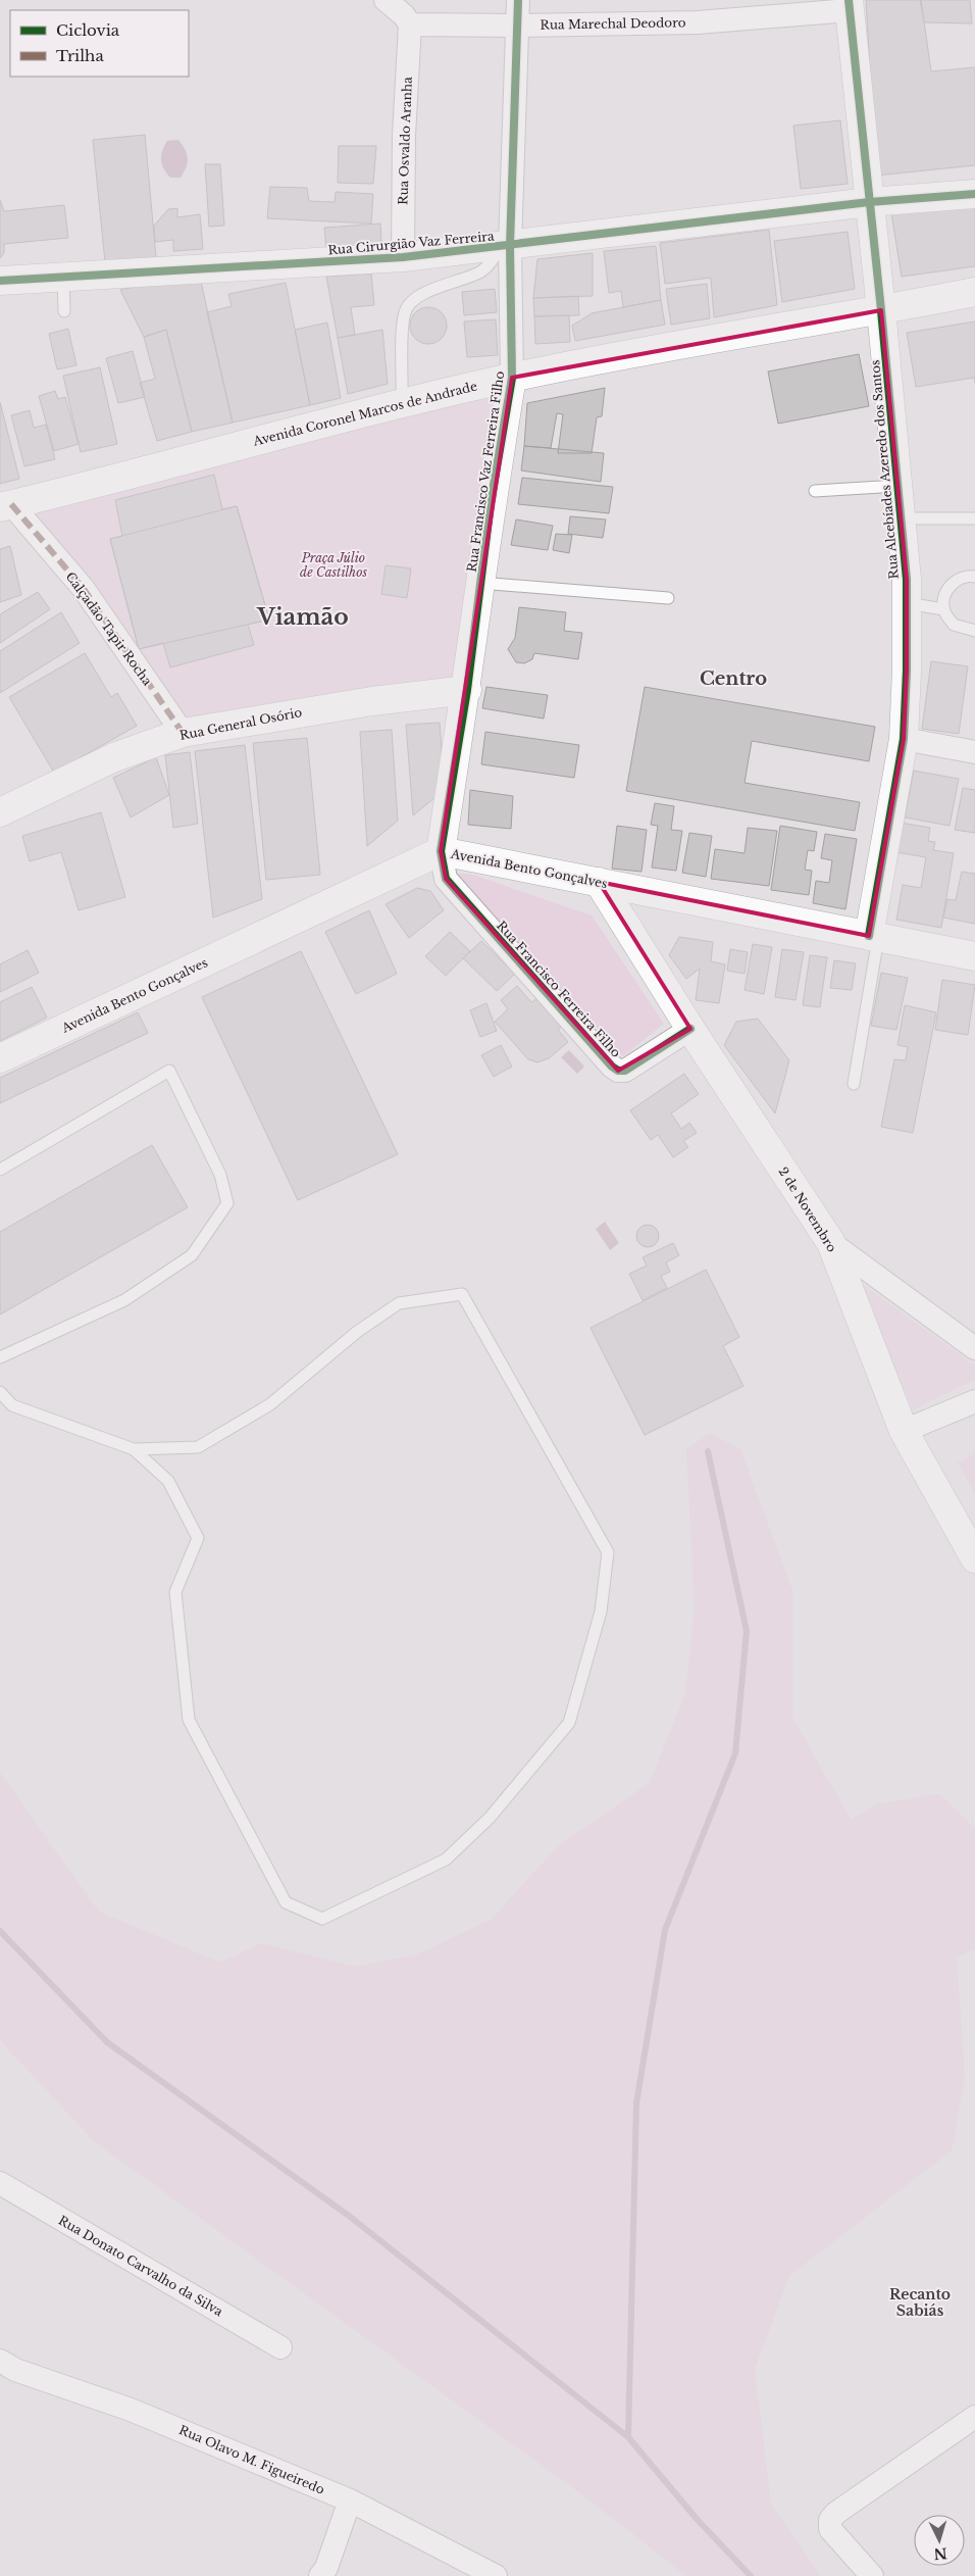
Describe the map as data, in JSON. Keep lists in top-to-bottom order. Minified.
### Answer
{"streets":{"street":["Rua Marechal Deodoro","Rua Osvaldo Aranha","Rua Cirurgião Vaz Ferreira","Avenida Coronel Marcos de Andrade","Rua Alcebíades Azeredo dos Santos","Rua Francisco Vaz Ferreira Filho","Calçadão Tapir Rocha","Rua General Osório","Avenida Bento Gonçalves","Rua Francisco Ferreira Filho","2 de Novembro","Rua Donato Carvalho da Silva","Rua Olavo M. Figueiredo"]},"crossings":[["Rua Marechal Deodoro","Rua Osvaldo Aranha"],["Rua Marechal Deodoro","Rua Alcebíades Azeredo dos Santos"],["Rua Marechal Deodoro","Rua Francisco Vaz Ferreira Filho"],["Rua Osvaldo Aranha","Rua Cirurgião Vaz Ferreira"],["Rua Cirurgião Vaz Ferreira","Rua Alcebíades Azeredo dos Santos"],["Rua Cirurgião Vaz Ferreira","Rua Francisco Vaz Ferreira Filho"],["Avenida Coronel Marcos de Andrade","Rua Alcebíades Azeredo dos Santos"],["Avenida Coronel Marcos de Andrade","Rua Francisco Vaz Ferreira Filho"],["Avenida Coronel Marcos de Andrade","Calçadão Tapir Rocha"],["Rua Alcebíades Azeredo dos Santos","Avenida Bento Gonçalves"],["Rua Francisco Vaz Ferreira Filho","Rua General Osório"],["Rua Francisco Vaz Ferreira Filho","Avenida Bento Gonçalves"],["Rua Francisco Vaz Ferreira Filho","Rua Francisco Ferreira Filho"],["Calçadão Tapir Rocha","Rua General Osório"],["Avenida Bento Gonçalves","Rua Francisco Ferreira Filho"],["Avenida Bento Gonçalves","2 de Novembro"],["Rua Francisco Ferreira Filho","2 de Novembro"]],"districts":["Viamão","Centro","Recanto Sabiás"],"parks":["Praça Júlio de Castilhos"],"legend":["Ciclovia","Trilha"],"north":"bottom"}
